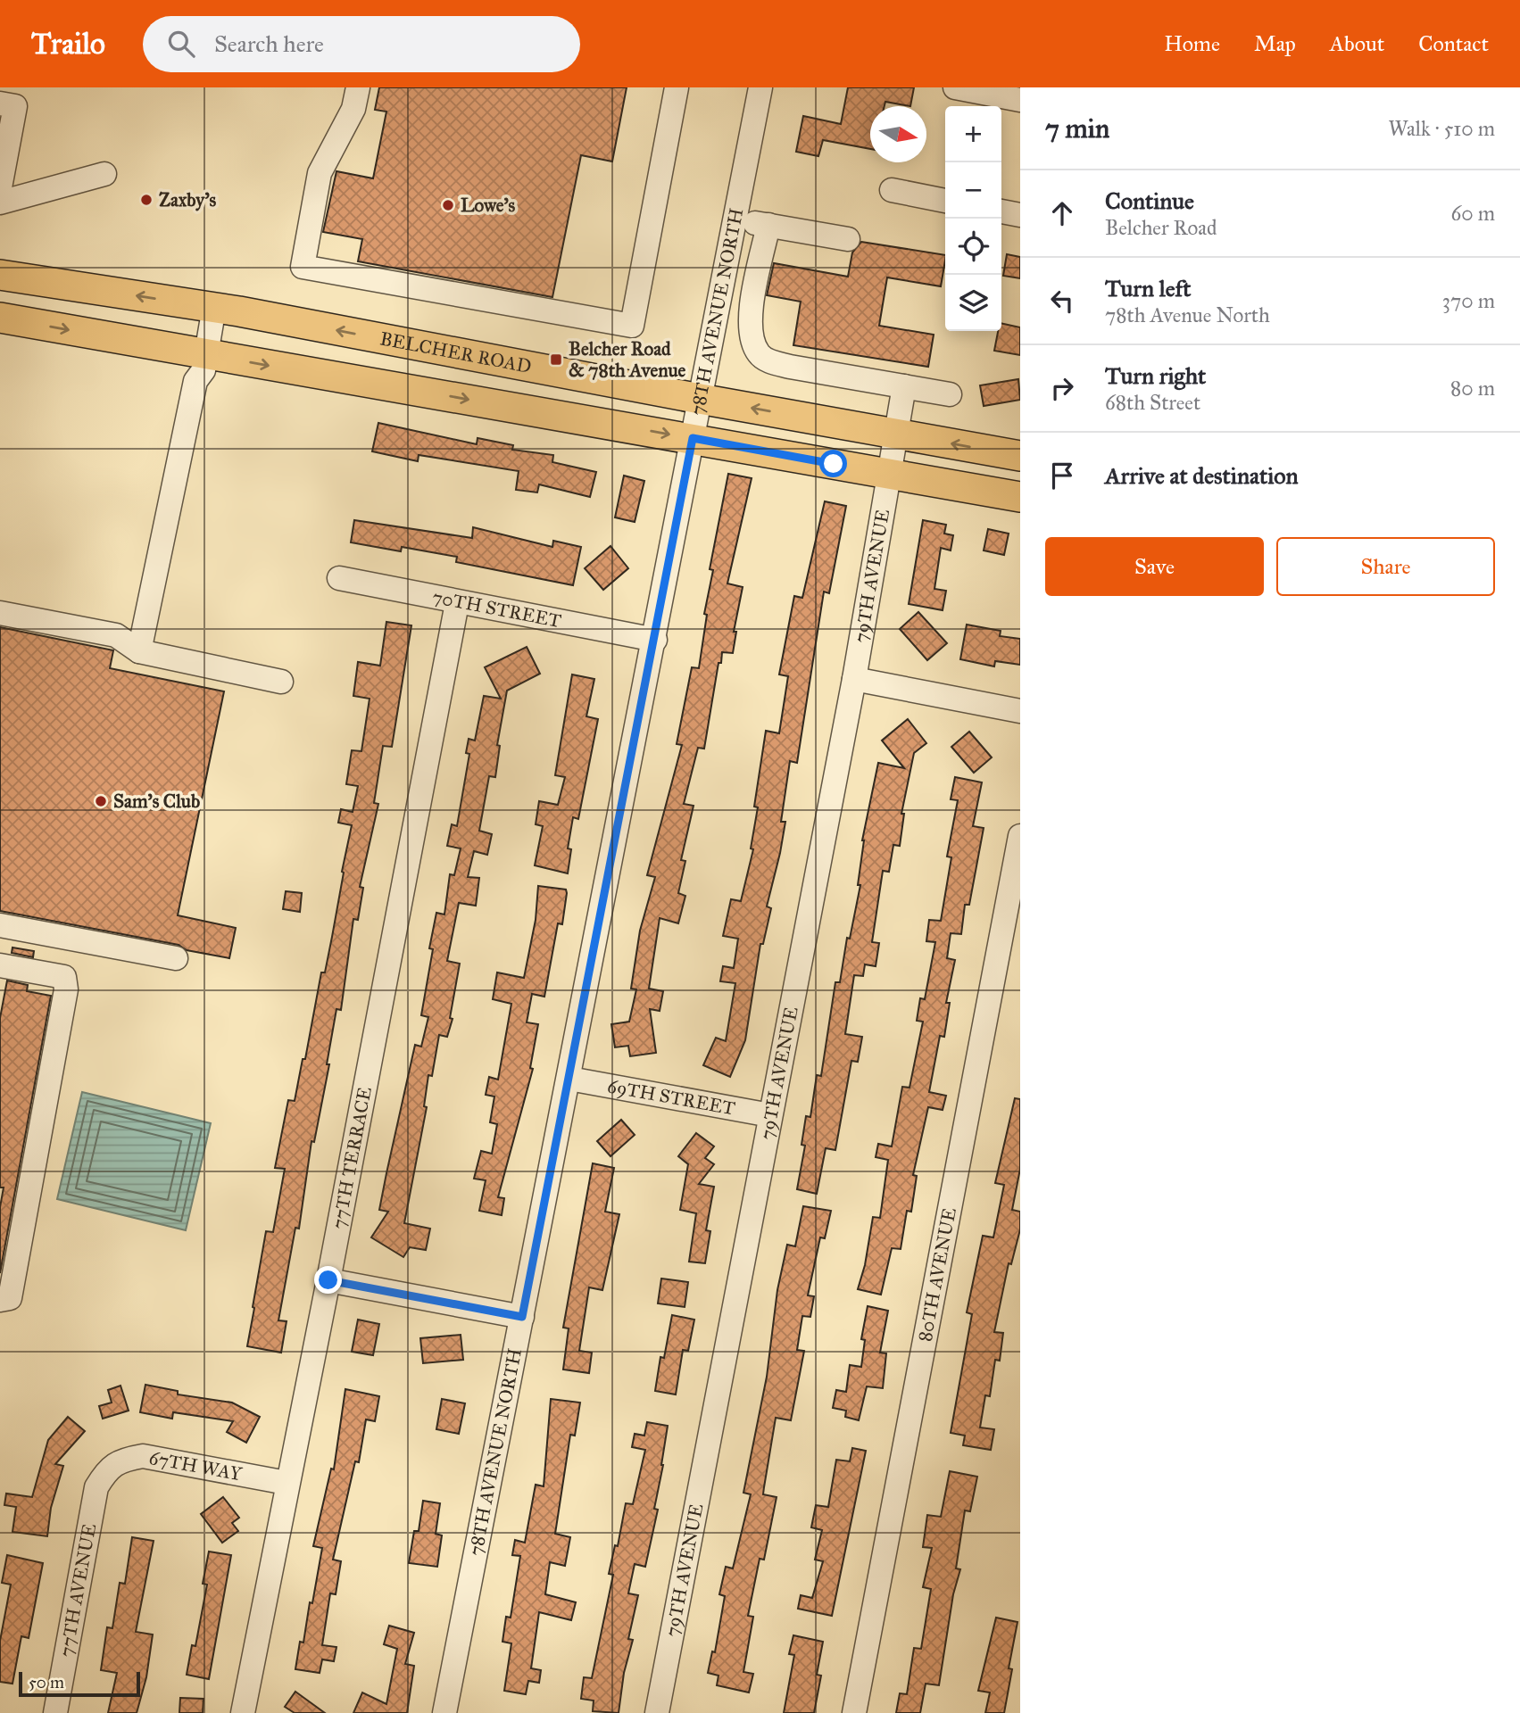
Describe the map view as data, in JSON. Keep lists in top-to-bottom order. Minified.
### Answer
{"streets":{"main road":["BELCHER ROAD"],"street":["78TH AVENUE NORTH","79TH AVENUE","70TH STREET","69TH STREET","77TH TERRACE","80TH AVENUE","67TH WAY","77TH AVENUE"]},"crossings":[["78TH AVENUE NORTH","BELCHER ROAD"],["78TH AVENUE NORTH","70TH STREET"],["78TH AVENUE NORTH","69TH STREET"],["BELCHER ROAD","79TH AVENUE"],["79TH AVENUE","69TH STREET"],["70TH STREET","77TH TERRACE"],["77TH TERRACE","67TH WAY"],["67TH WAY","77TH AVENUE"]],"places":{"other":["Zaxby's","Lowe's","Sam's Club"],"transit":["Belcher Road & 78th Avenue"]},"scale_bar":"50 m","north":"right","page":{"header":"Trailo","search":"Search here","nav":["Home","Map","About","Contact"],"heading":["7 min","Walk · 510 m"],"map_buttons":["+","−"],"list":[["Continue","Belcher Road","60 m"],["Turn left","78th Avenue North","370 m"],["Turn right","68th Street","80 m"],"Arrive at destination"],"buttons":["Save","Share"],"scale":"50 m"}}
